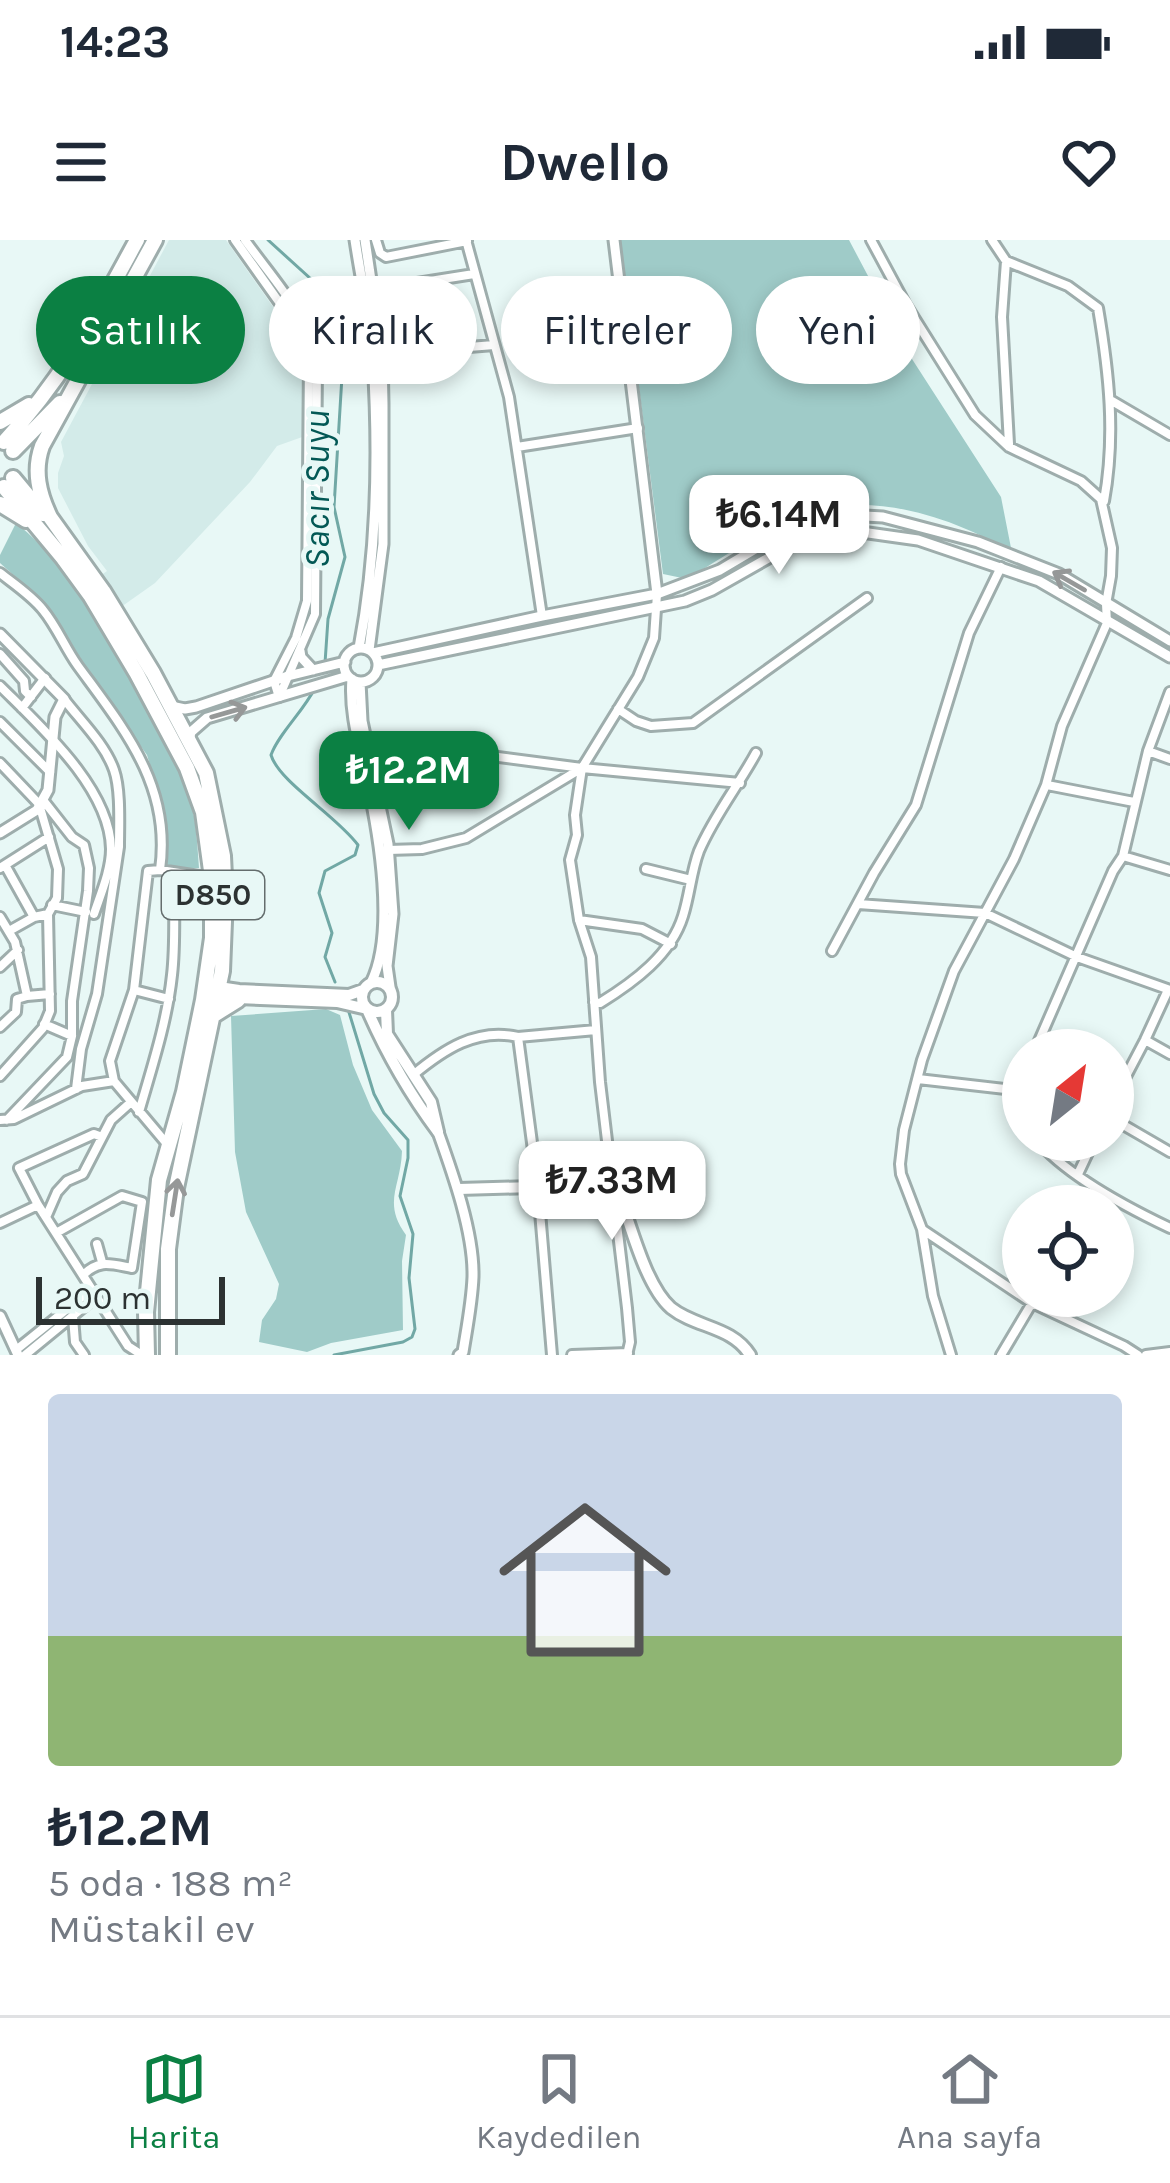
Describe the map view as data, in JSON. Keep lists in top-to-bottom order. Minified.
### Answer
{"streets":{"highway":["D850"]},"water":["Sacır Suyu"],"scale_bar":"200 m","north":"top right","page":{"status":"14:23","header":"Dwello","chip":["Satılık","Kiralık","Filtreler","Yeni"],"price":["₺6.14M","₺12.2M","₺7.33M"],"scale":"200 m","list":[{"name":"₺12.2M","note":"5 oda · 188 m² · Müstakil ev"}],"tabs":["Harita","Kaydedilen","Ana sayfa"]}}
